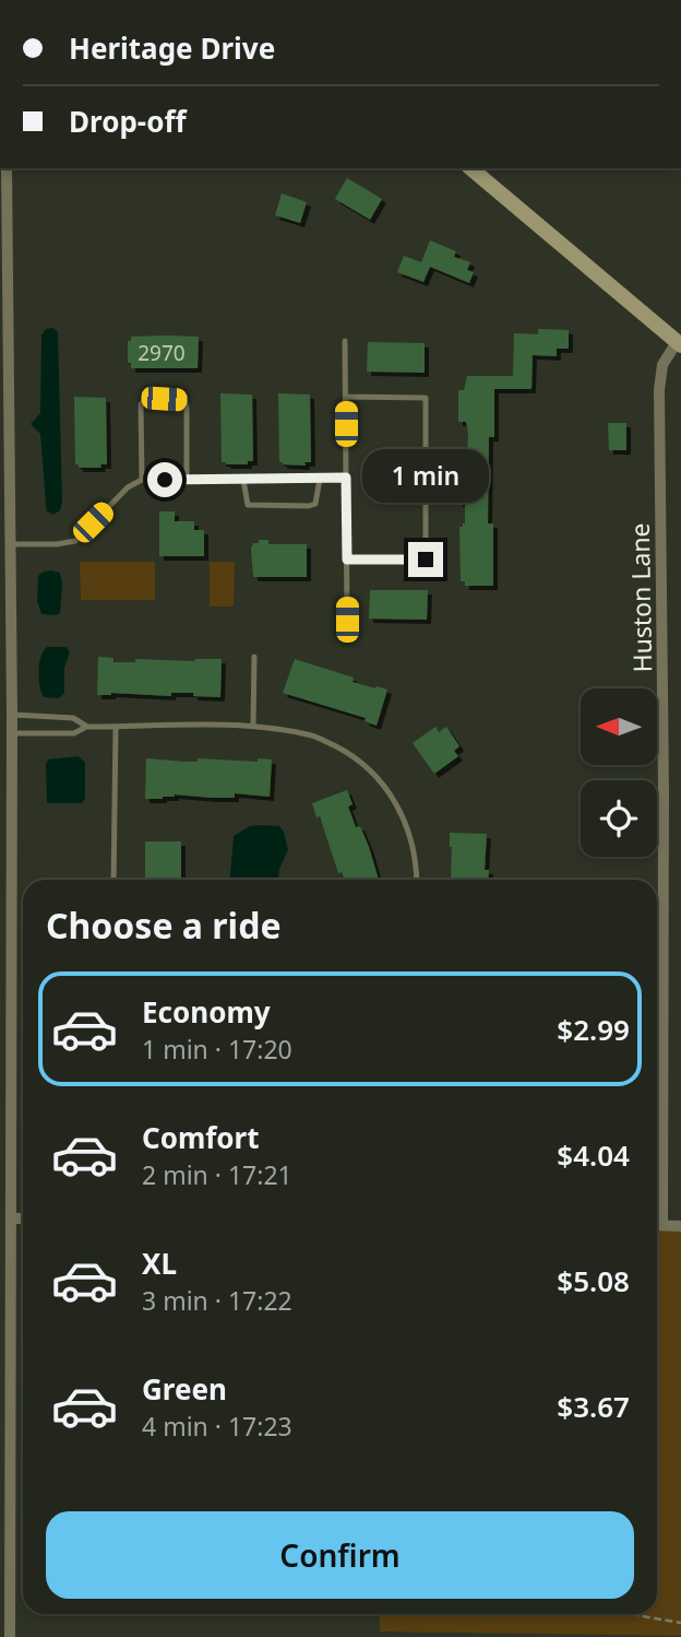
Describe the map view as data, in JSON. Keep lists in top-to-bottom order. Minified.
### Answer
{"streets":{"street":["Huston Lane"]},"house_numbers":["2970"],"north":"left","page":{"banner":["Heritage Drive","Drop-off"],"bubble":"1 min","heading":"Choose a ride","list":[{"name":"Economy","note":"1 min · 17:20","value":"$2.99"},{"name":"Comfort","note":"2 min · 17:21","value":"$4.04"},{"name":"XL","note":"3 min · 17:22","value":"$5.08"},{"name":"Green","note":"4 min · 17:23","value":"$3.67"}],"buttons":"Confirm"}}
